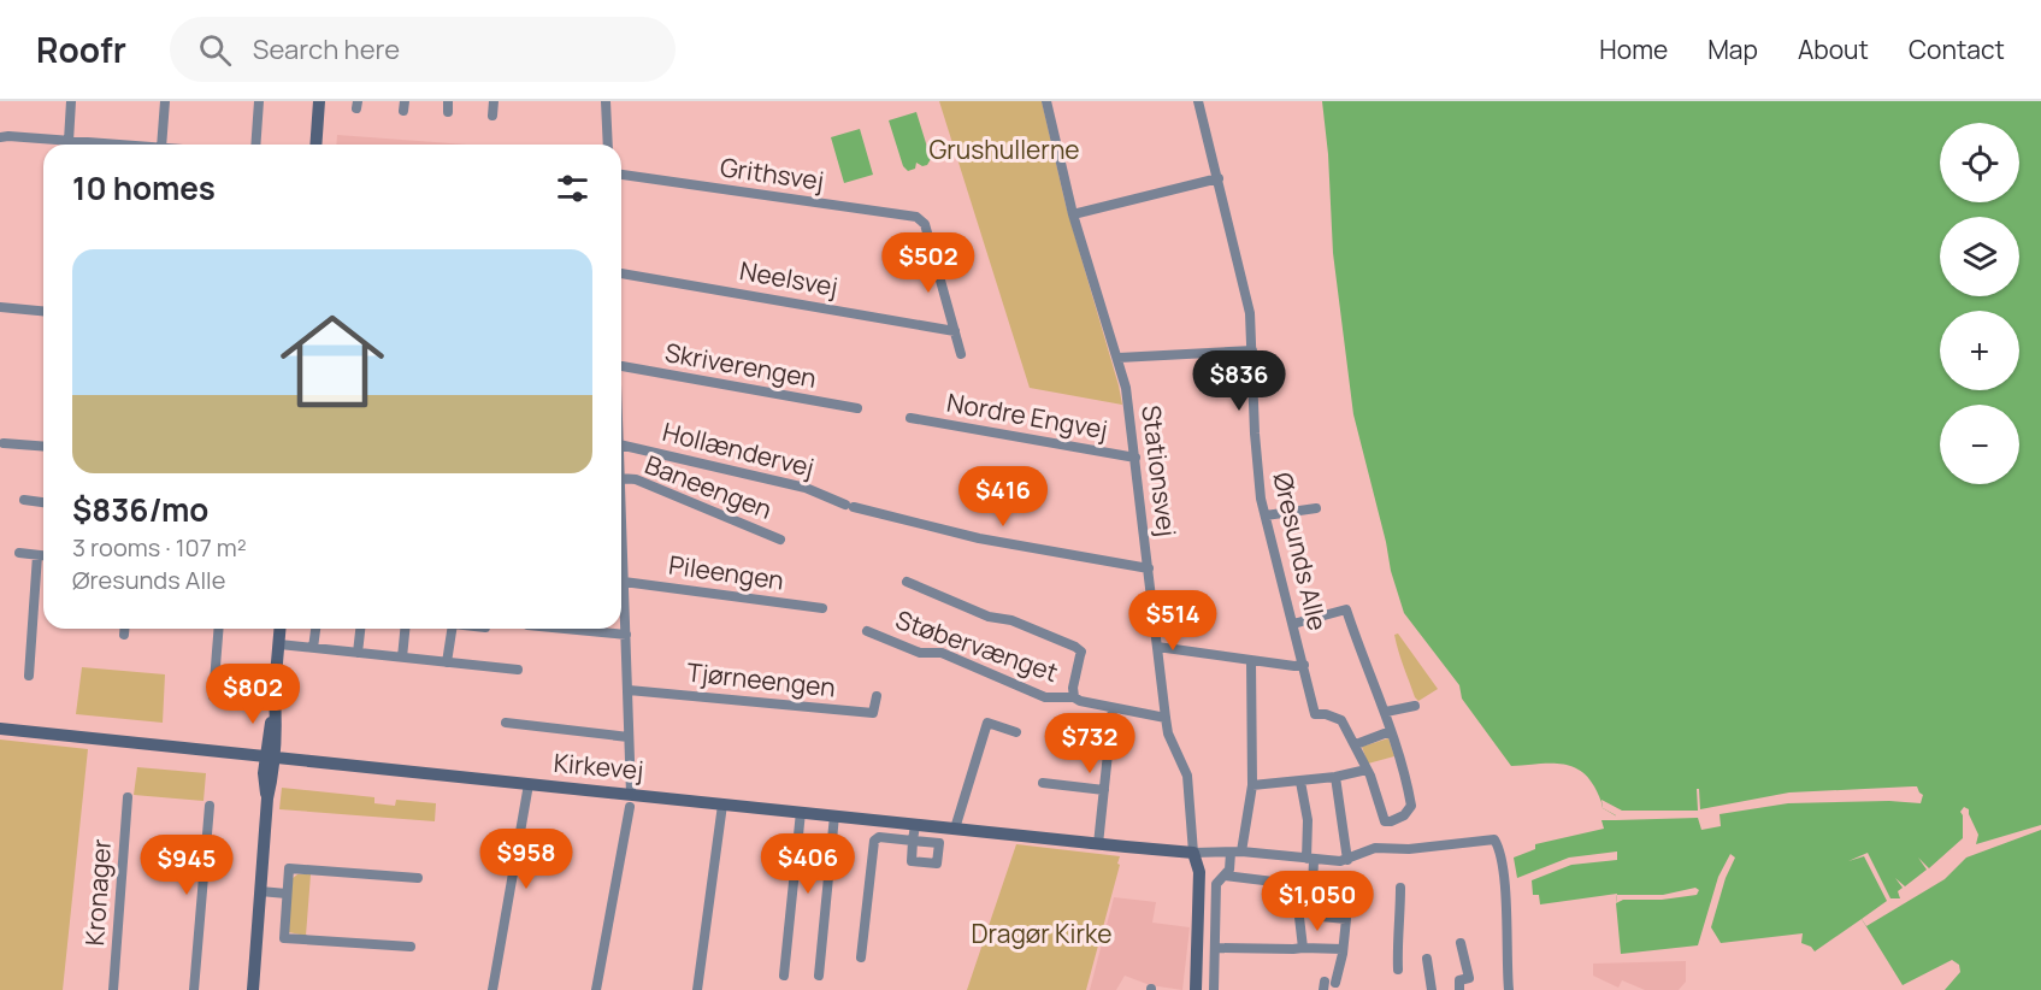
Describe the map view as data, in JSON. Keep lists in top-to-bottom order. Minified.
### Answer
{"streets":{"main road":["Kirkevej"],"street":["Grithsvej","Neelsvej","Skriverengen","Nordre Engvej","Hollændervej","Stationsvej","Baneengen","Øresunds Alle","Pileengen","Støbervænget","Tjørneengen","Kronager"]},"crossings":[["Grithsvej","Neelsvej"],["Nordre Engvej","Stationsvej"],["Hollændervej","Stationsvej"],["Stationsvej","Støbervænget"],["Stationsvej","Kirkevej"]],"parks":["Grushullerne","Dragør Kirke"],"page":{"header":"Roofr","search":"Search here","nav":["Home","Map","About","Contact"],"map_buttons":["+","−"],"heading":"10 homes","list":[{"name":"$836/mo","note":"3 rooms · 107 m² · Øresunds Alle"}],"price":["$502","$836","$416","$514","$802","$732","$958","$406","$945","$1,050"]}}
